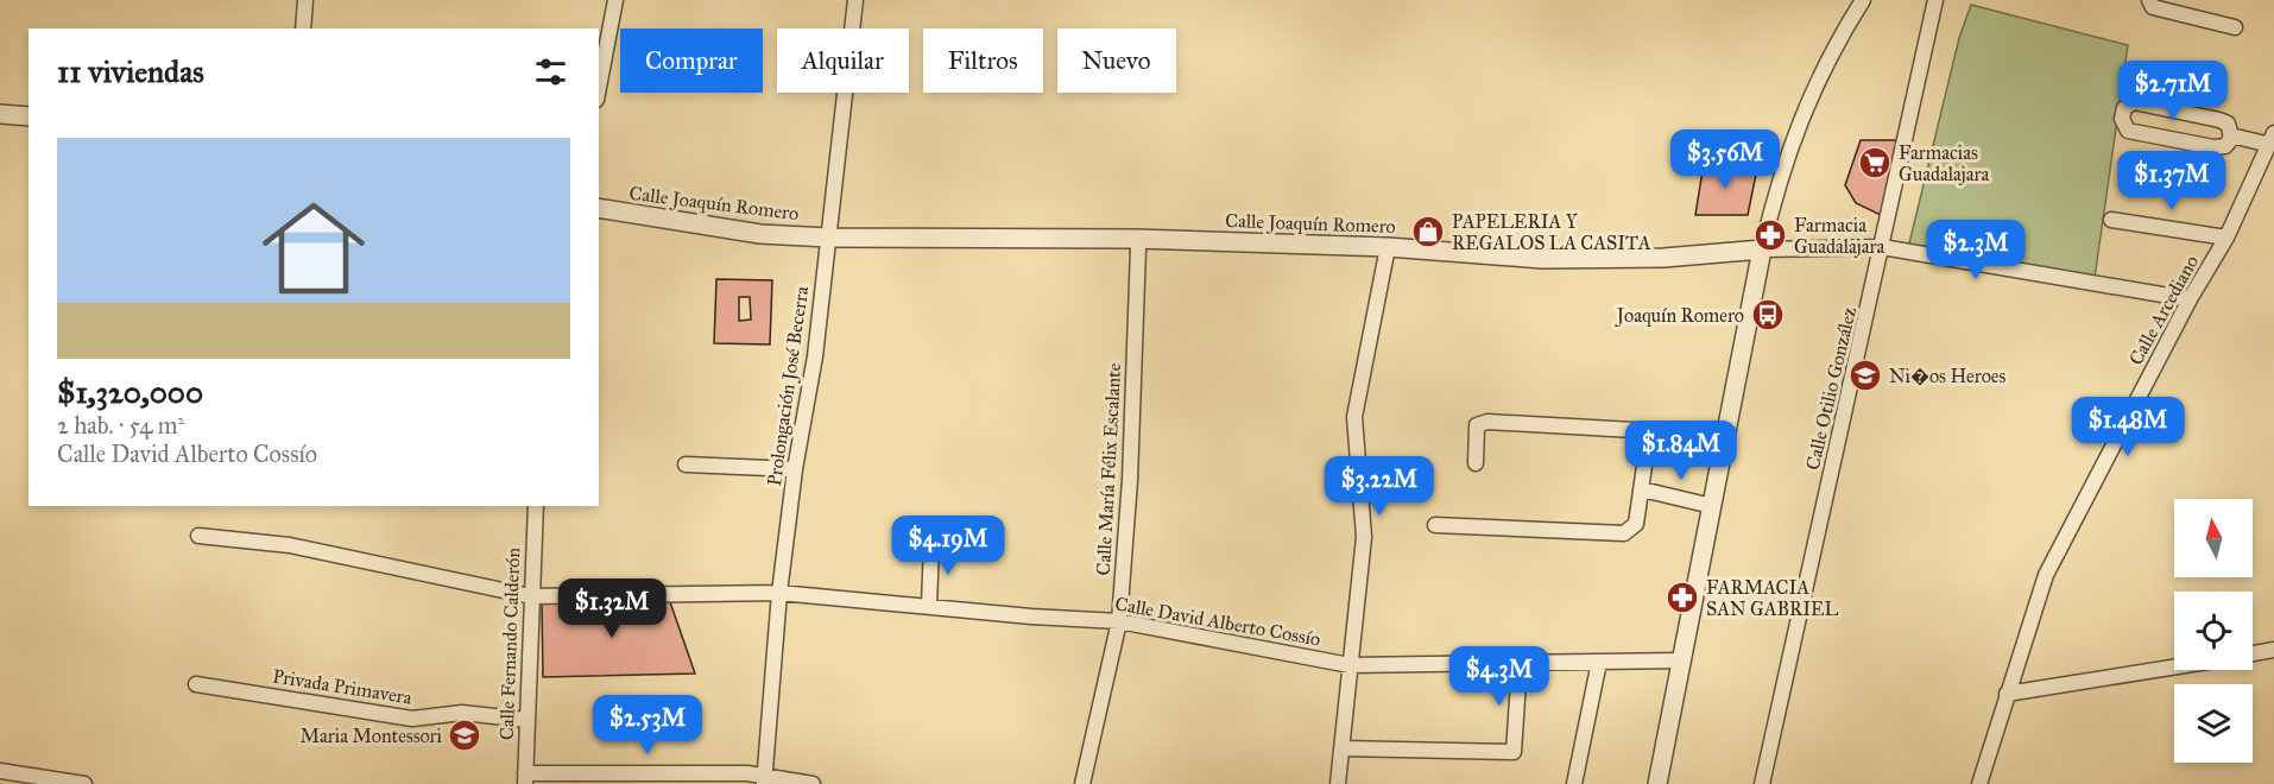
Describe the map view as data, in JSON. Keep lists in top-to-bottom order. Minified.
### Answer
{"streets":{"street":["Calle Joaquín Romero","Calle Arcediano","Prolongación José Becerra","Calle Otilio González","Calle María Félix Escalante","Calle David Alberto Cossío","Calle Fernando Calderón","Privada Primavera"]},"crossings":[["Calle Joaquín Romero","Calle Arcediano"],["Calle Joaquín Romero","Prolongación José Becerra"],["Calle Joaquín Romero","Calle Otilio González"],["Calle Joaquín Romero","Calle María Félix Escalante"],["Prolongación José Becerra","Calle David Alberto Cossío"],["Calle María Félix Escalante","Calle David Alberto Cossío"],["Calle David Alberto Cossío","Calle Fernando Calderón"],["Calle Fernando Calderón","Privada Primavera"]],"places":{"supermarket":["Farmacias Guadalajara"],"shop":["PAPELERIA Y REGALOS LA CASITA"],"pharmacy":["Farmacia Guadalajara","FARMACIA SAN GABRIEL"],"bus stop":["Joaquín Romero"],"school or university":["Ni�os Heroes","Maria Montessori"]},"north":"top","page":{"chip":["Comprar","Alquilar","Filtros","Nuevo"],"heading":"11 viviendas","price":["$2.71M","$3.56M","$1.37M","$2.3M","$1.48M","$1.84M","$3.22M","$4.19M","$1.32M","$4.3M","$2.53M"],"list":[{"name":"$1,320,000","note":"2 hab. · 54 m² · Calle David Alberto Cossío"}]}}
